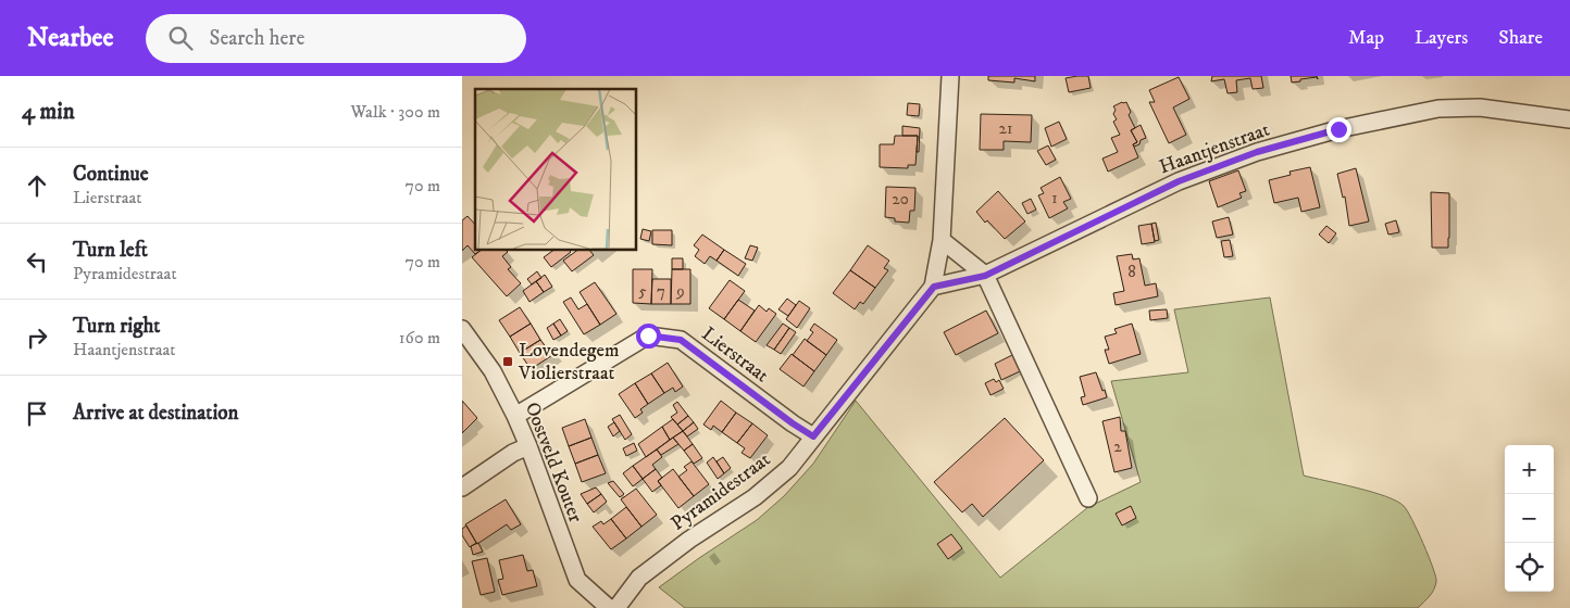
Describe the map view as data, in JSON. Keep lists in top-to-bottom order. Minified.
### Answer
{"streets":{"street":["Haantjenstraat","Lierstraat","Oostveld Kouter","Pyramidestraat"]},"crossings":[["Haantjenstraat","Pyramidestraat"],["Lierstraat","Oostveld Kouter"],["Lierstraat","Pyramidestraat"]],"places":{"transit":["Lovendegem Violierstraat"]},"house_numbers":["21","1","20","8","5","7","9","2"],"page":{"header":"Nearbee","search":"Search here","nav":["Map","Layers","Share"],"heading":["4 min","Walk · 300 m"],"list":[["Continue","Lierstraat","70 m"],["Turn left","Pyramidestraat","70 m"],["Turn right","Haantjenstraat","160 m"],"Arrive at destination"],"map_buttons":["+","−"]}}
